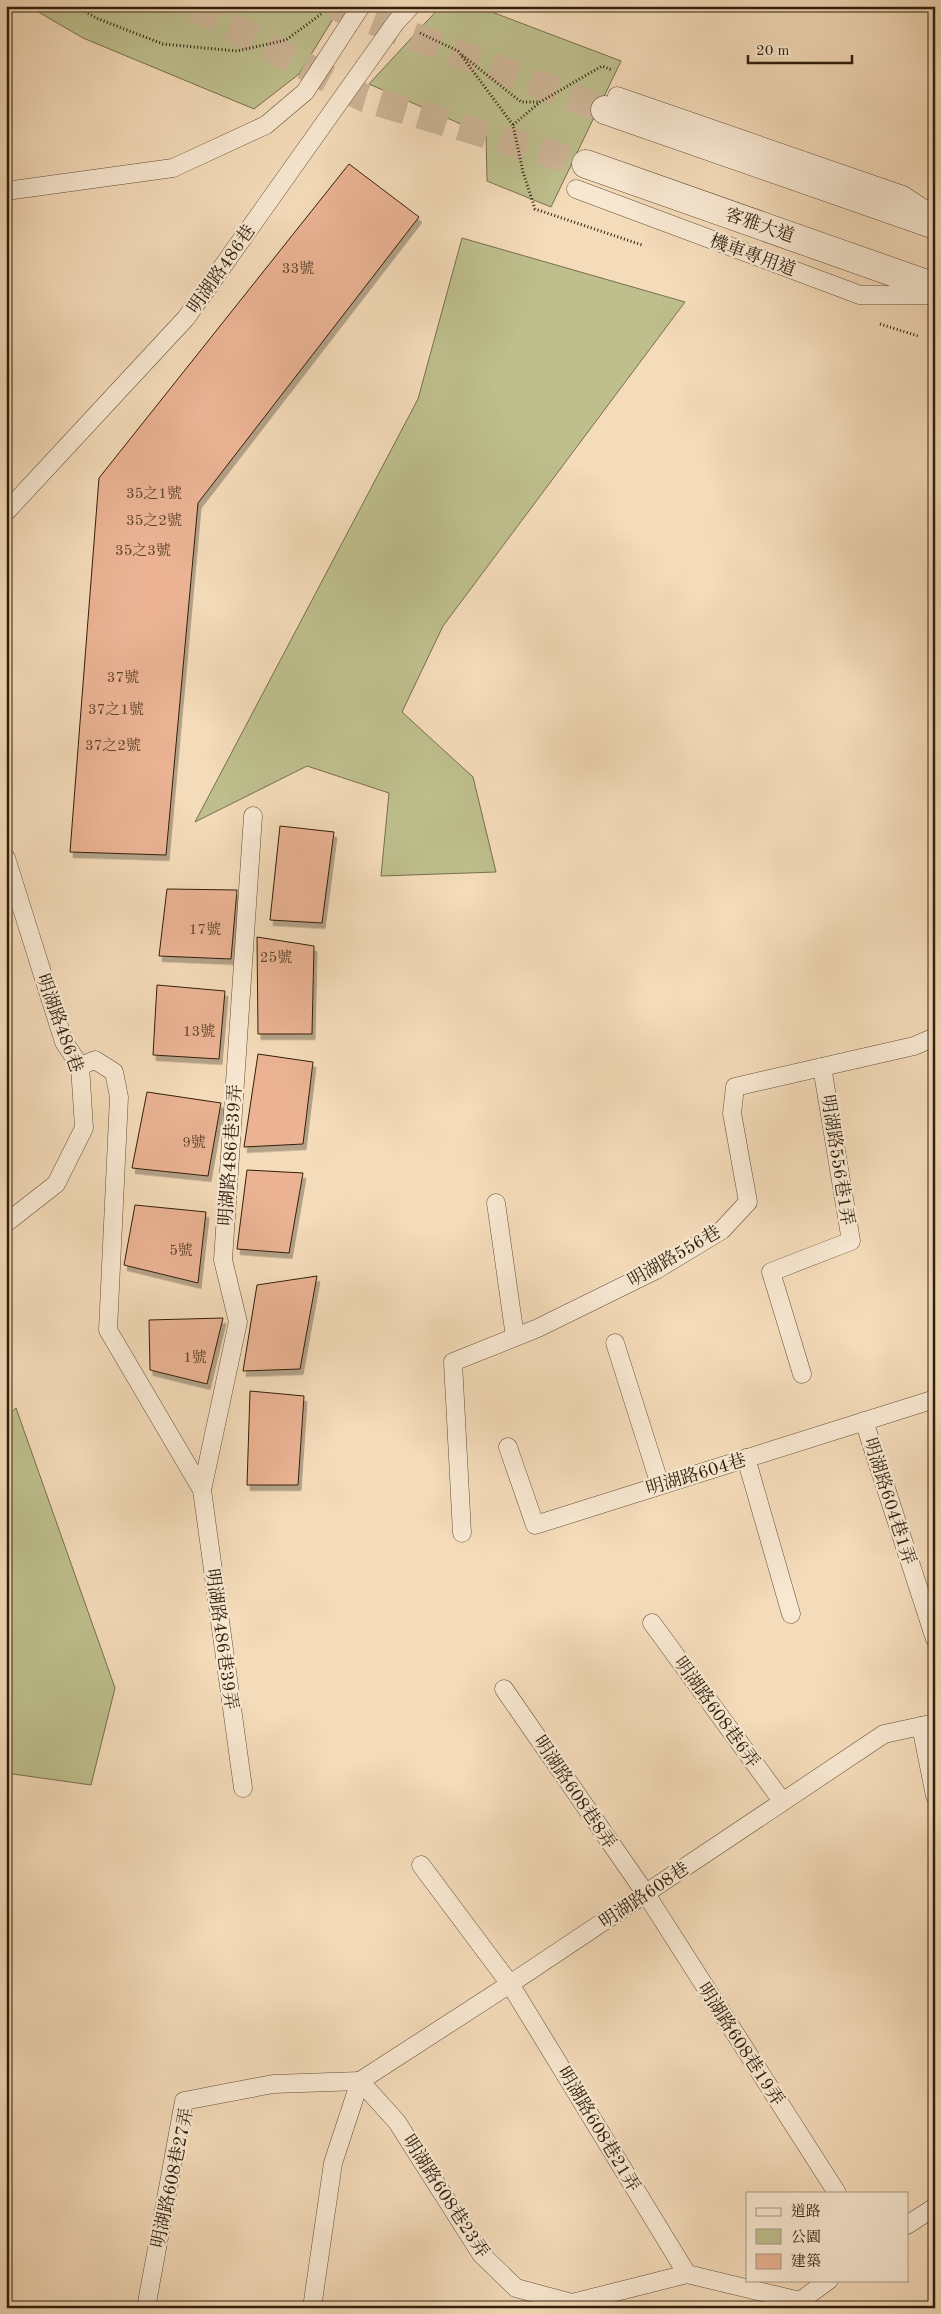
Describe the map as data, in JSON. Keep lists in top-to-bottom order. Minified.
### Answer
{"streets":{"street":["客雅大道"],"lane":["機車專用道","明湖路486巷","明湖路486巷39弄","明湖路556巷1弄","明湖路556巷","明湖路604巷","明湖路604巷1弄","明湖路608巷6弄","明湖路608巷8弄","明湖路608巷","明湖路608巷19弄","明湖路608巷21弄","明湖路608巷27弄","明湖路608巷23弄"]},"crossings":[["明湖路486巷","明湖路486巷39弄"],["明湖路556巷1弄","明湖路556巷"],["明湖路604巷","明湖路604巷1弄"],["明湖路608巷6弄","明湖路608巷"],["明湖路608巷8弄","明湖路608巷"],["明湖路608巷8弄","明湖路608巷19弄"],["明湖路608巷","明湖路608巷19弄"],["明湖路608巷","明湖路608巷21弄"],["明湖路608巷","明湖路608巷27弄"],["明湖路608巷","明湖路608巷23弄"],["明湖路608巷21弄","明湖路608巷23弄"],["明湖路608巷27弄","明湖路608巷23弄"]],"house_numbers":["33號","35之1號","35之2號","35之3號","37號","37之1號","37之2號","17號","25號","13號","9號","5號","1號"],"legend":["道路","公園","建築"],"scale_bar":"20 m"}
